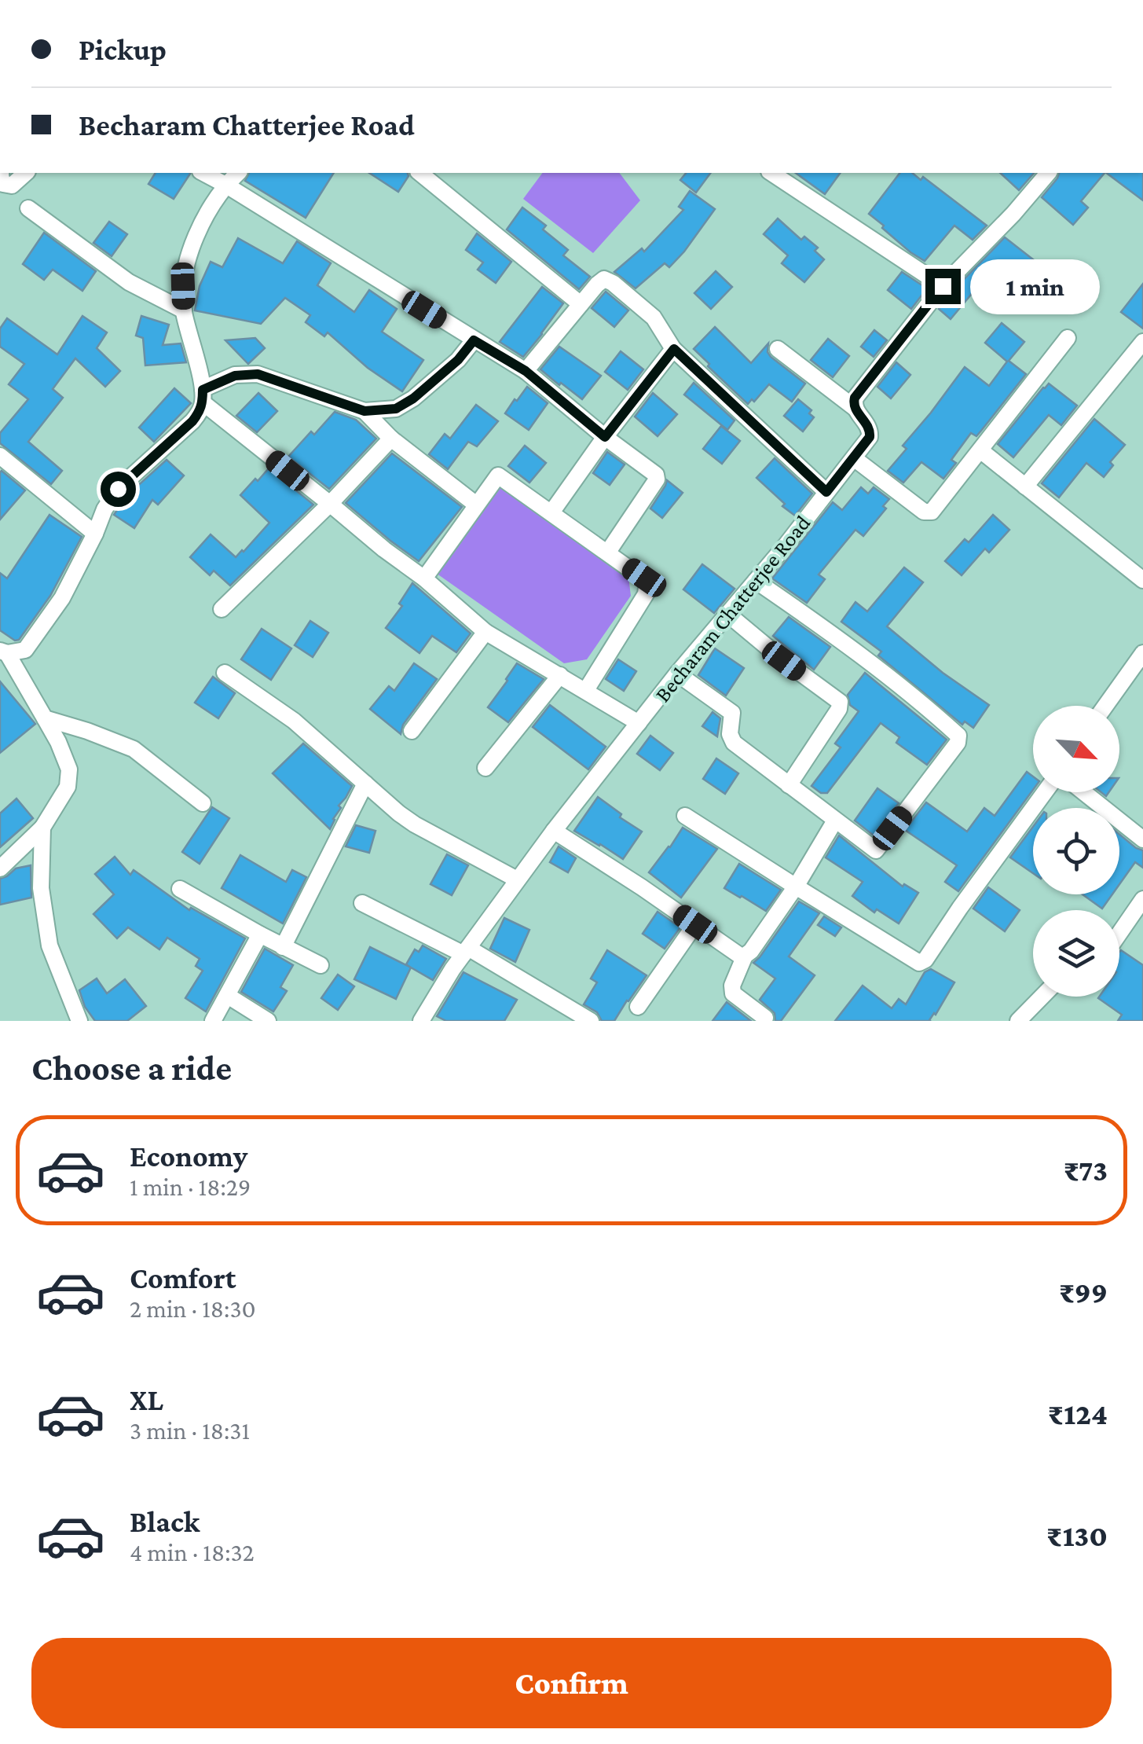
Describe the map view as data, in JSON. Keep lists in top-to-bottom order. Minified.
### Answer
{"streets":{"street":["Becharam Chatterjee Road"]},"north":"bottom right","page":{"banner":["Pickup","Becharam Chatterjee Road"],"bubble":"1 min","heading":"Choose a ride","list":[{"name":"Economy","note":"1 min · 18:29","value":"₹73"},{"name":"Comfort","note":"2 min · 18:30","value":"₹99"},{"name":"XL","note":"3 min · 18:31","value":"₹124"},{"name":"Black","note":"4 min · 18:32","value":"₹130"}],"buttons":"Confirm"}}
